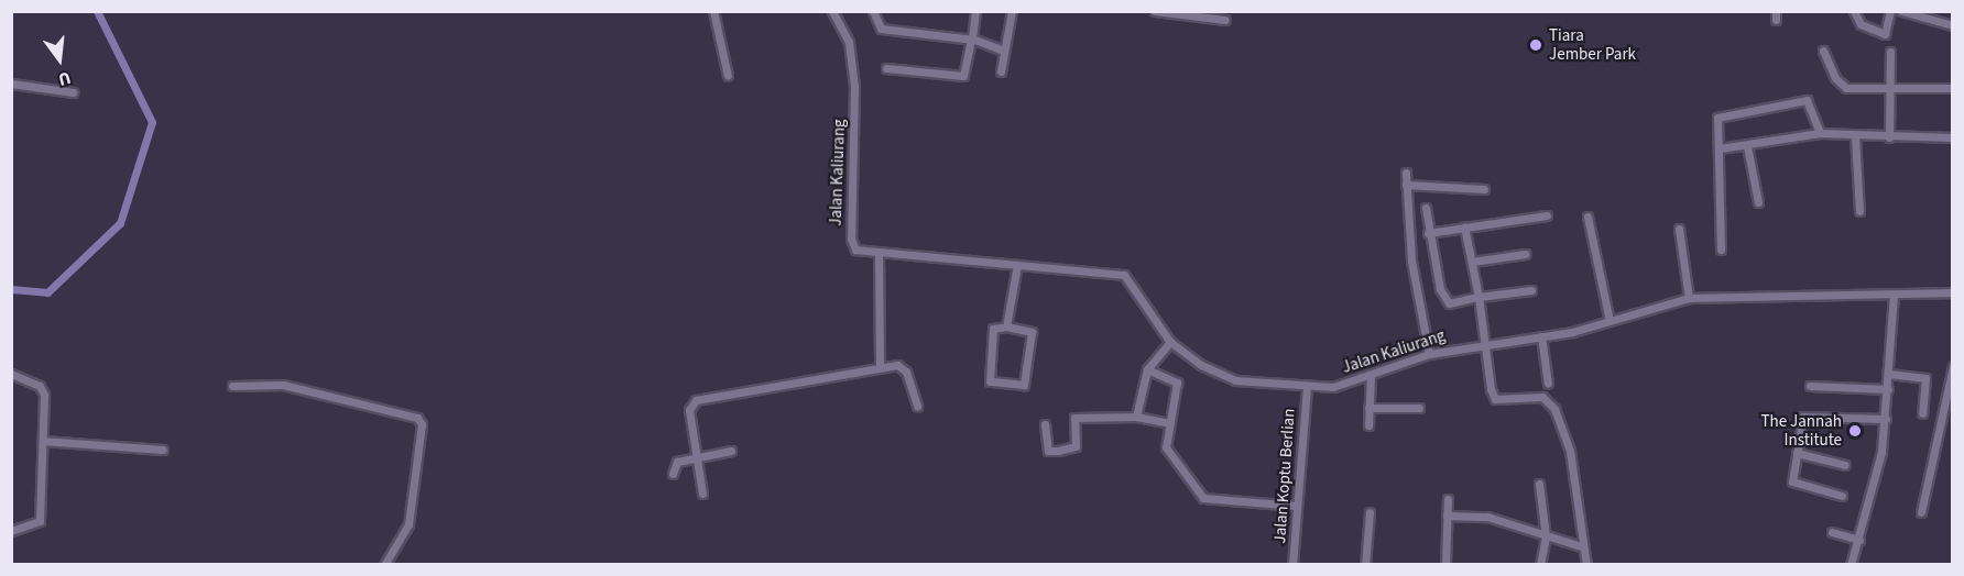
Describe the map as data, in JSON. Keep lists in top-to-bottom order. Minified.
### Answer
{"streets":{"street":["Jalan Kaliurang","Jalan Koptu Berlian"]},"crossings":[["Jalan Kaliurang","Jalan Koptu Berlian"]],"places":["Tiara Jember Park","The Jannah Institute"],"north":"bottom"}
